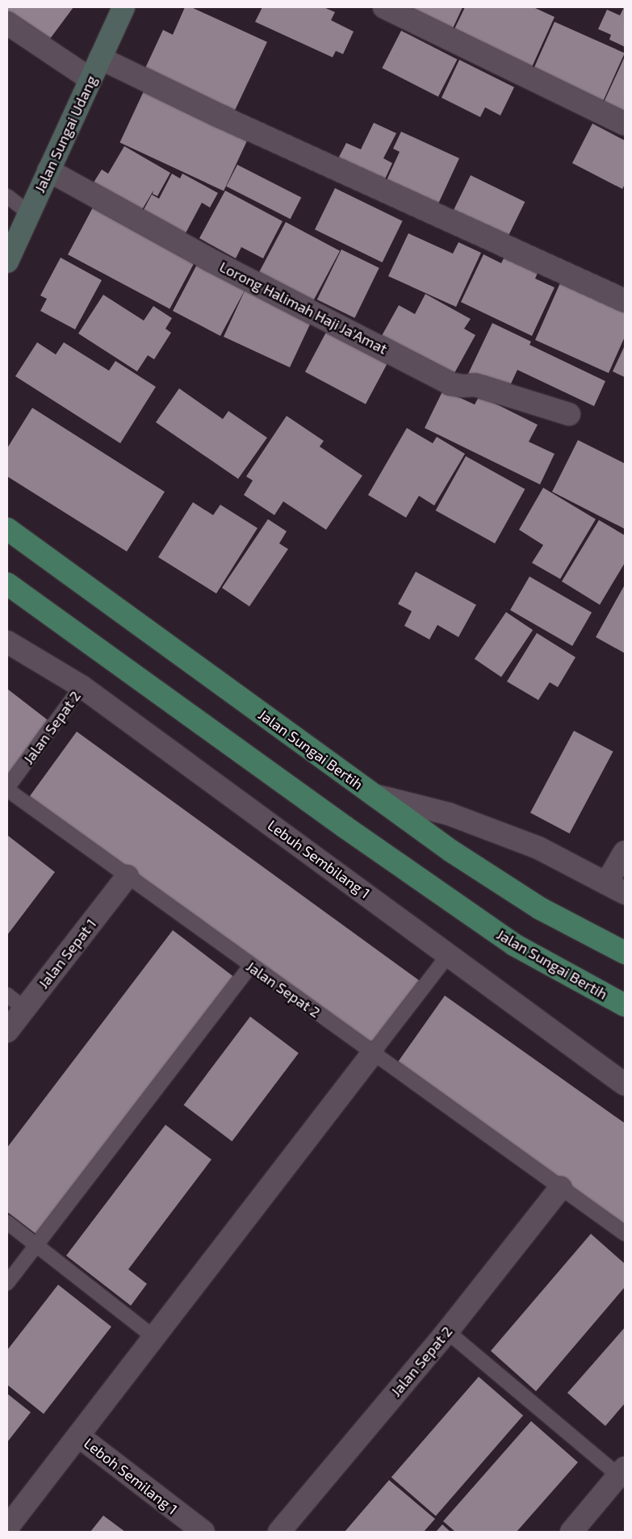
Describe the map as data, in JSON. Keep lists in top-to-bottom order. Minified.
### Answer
{"streets":{"main road":["Jalan Sungai Bertih"],"street":["Jalan Sungai Udang","Lorong Halimah Haji Ja'Amat","Jalan Sepat 2","Lebuh Sembilang 1","Jalan Sepat 1","Leboh Semilang 1"]},"crossings":[["Jalan Sungai Udang","Lorong Halimah Haji Ja'Amat"],["Jalan Sepat 2","Lebuh Sembilang 1"],["Jalan Sepat 2","Jalan Sepat 1"]]}
